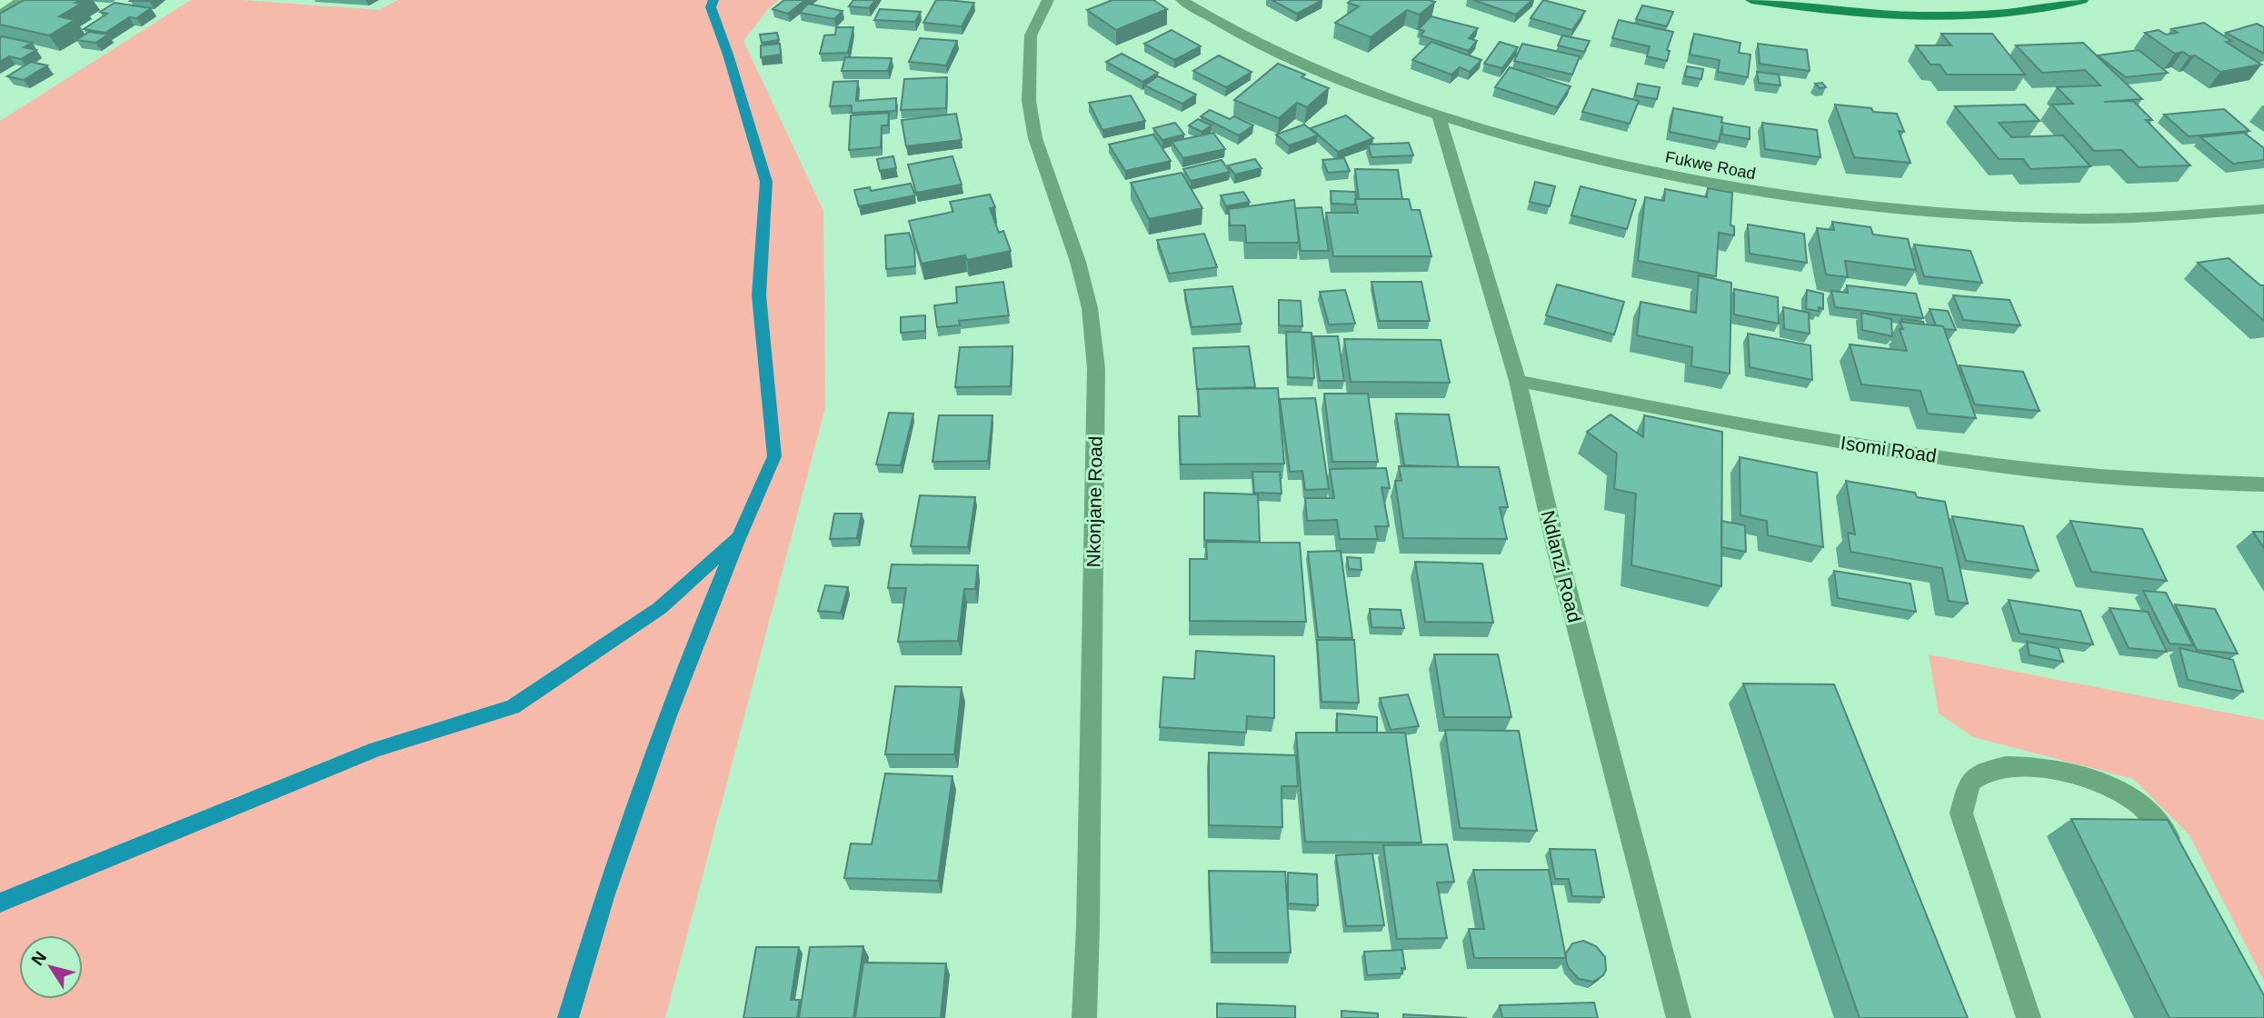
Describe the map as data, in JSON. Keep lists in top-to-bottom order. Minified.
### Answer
{"streets":{"street":["Fukwe Road","Isomi Road","Nkonjane Road","Ndlanzi Road"]},"crossings":[["Fukwe Road","Ndlanzi Road"],["Isomi Road","Ndlanzi Road"]],"north":"top left"}
